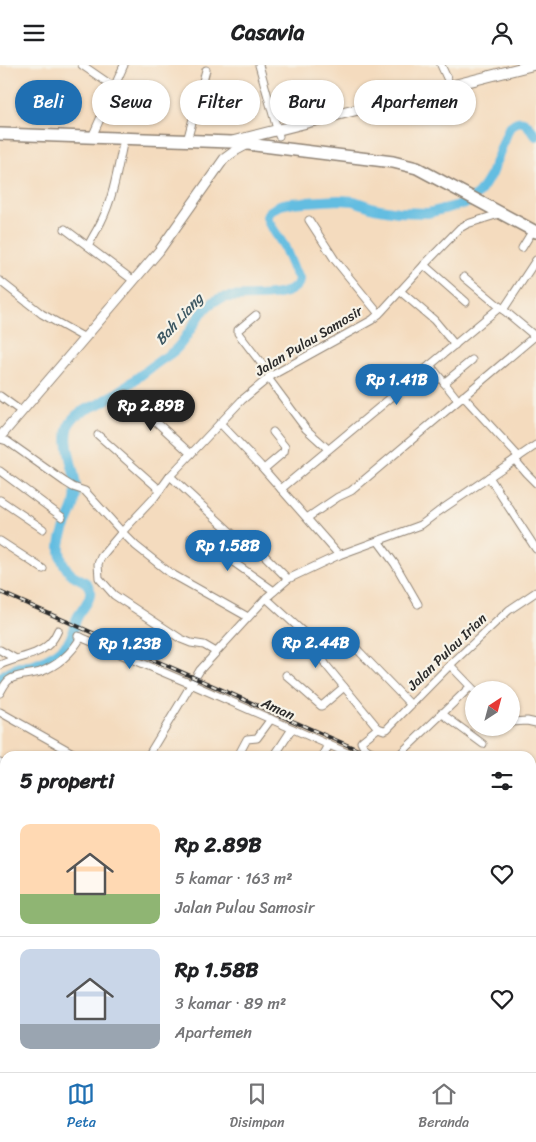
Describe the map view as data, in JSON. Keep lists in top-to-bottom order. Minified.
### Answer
{"streets":{"street":["Jalan Pulau Samosir","Jalan Pulau Irian","Aman"]},"water":["Bah Liang"],"north":"top right","page":{"header":"Casavia","chip":["Beli","Sewa","Filter","Baru","Apartemen"],"price":["Rp 1.41B","Rp 2.89B","Rp 1.58B","Rp 2.44B","Rp 1.23B"],"heading":"5 properti","list":[{"name":"Rp 2.89B","note":"5 kamar · 163 m² · Jalan Pulau Samosir"},{"name":"Rp 1.58B","note":"3 kamar · 89 m² · Apartemen"}],"tabs":["Peta","Disimpan","Beranda"]}}
